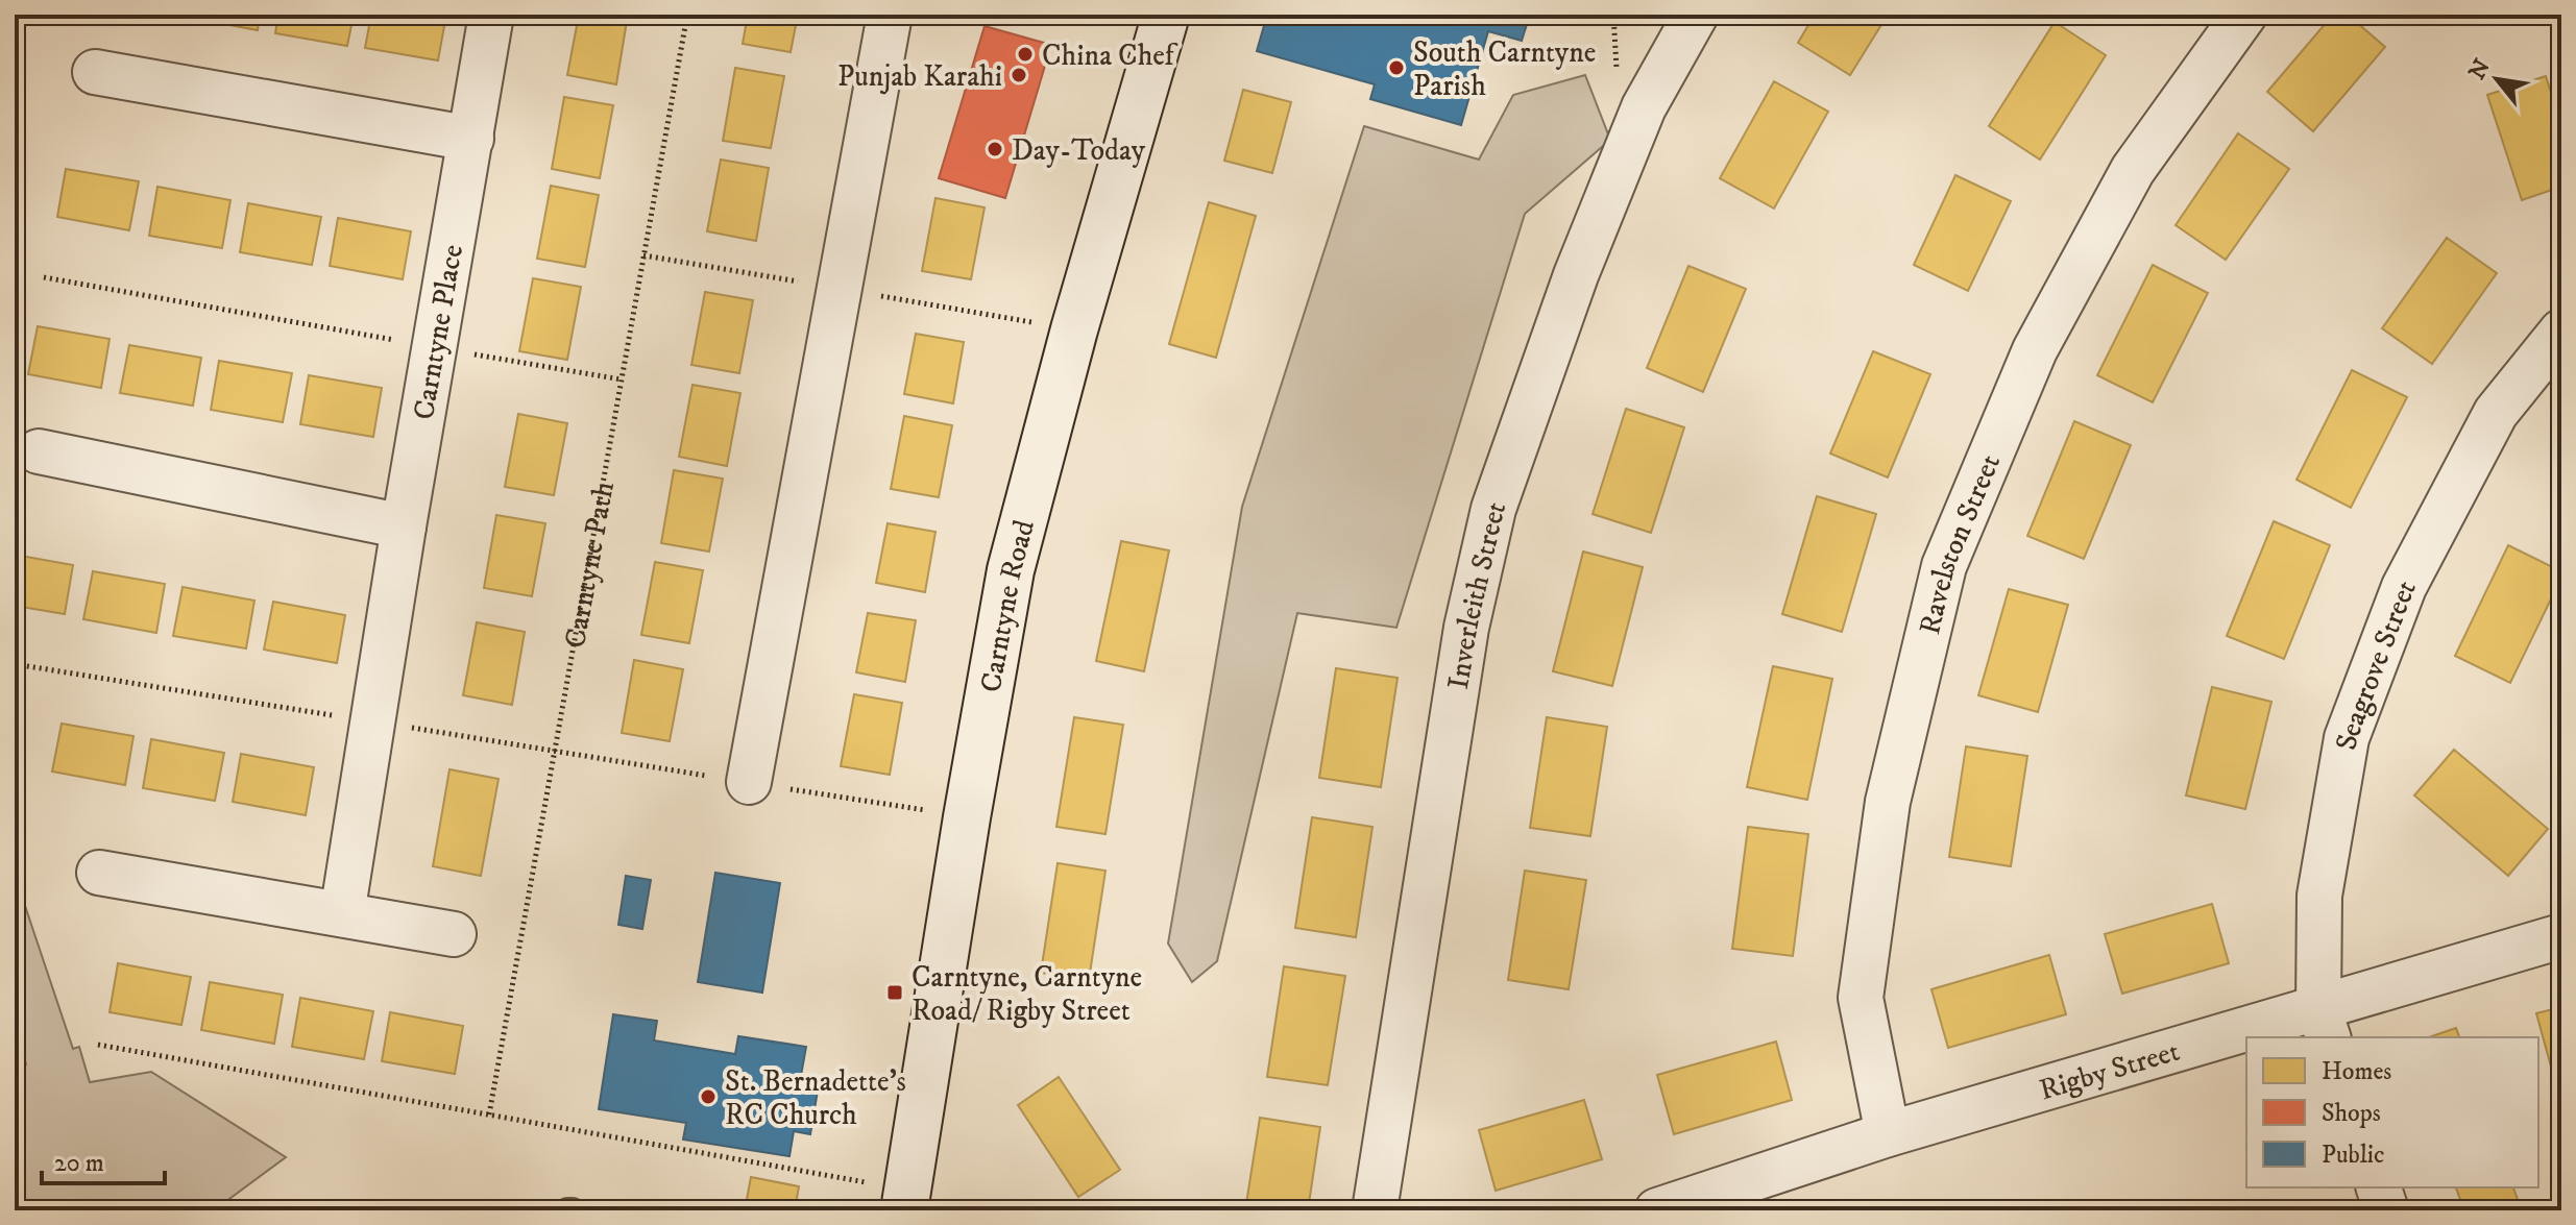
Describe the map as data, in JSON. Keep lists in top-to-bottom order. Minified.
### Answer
{"streets":{"street":["Carntyne Place","Ravelston Street","Inverleith Street","Carntyne Road","Seagrove Street","Rigby Street"],"path":["Carntyne Path"]},"crossings":[["Ravelston Street","Rigby Street"],["Seagrove Street","Rigby Street"]],"places":{"other":["China Chef","South Carntyne Parish","Punjab Karahi","Day-Today","St. Bernadette's RC Church"],"transit":["Carntyne, Carntyne Road/ Rigby Street"]},"legend":["Homes","Shops","Public"],"scale_bar":"20 m","north":"top left"}
